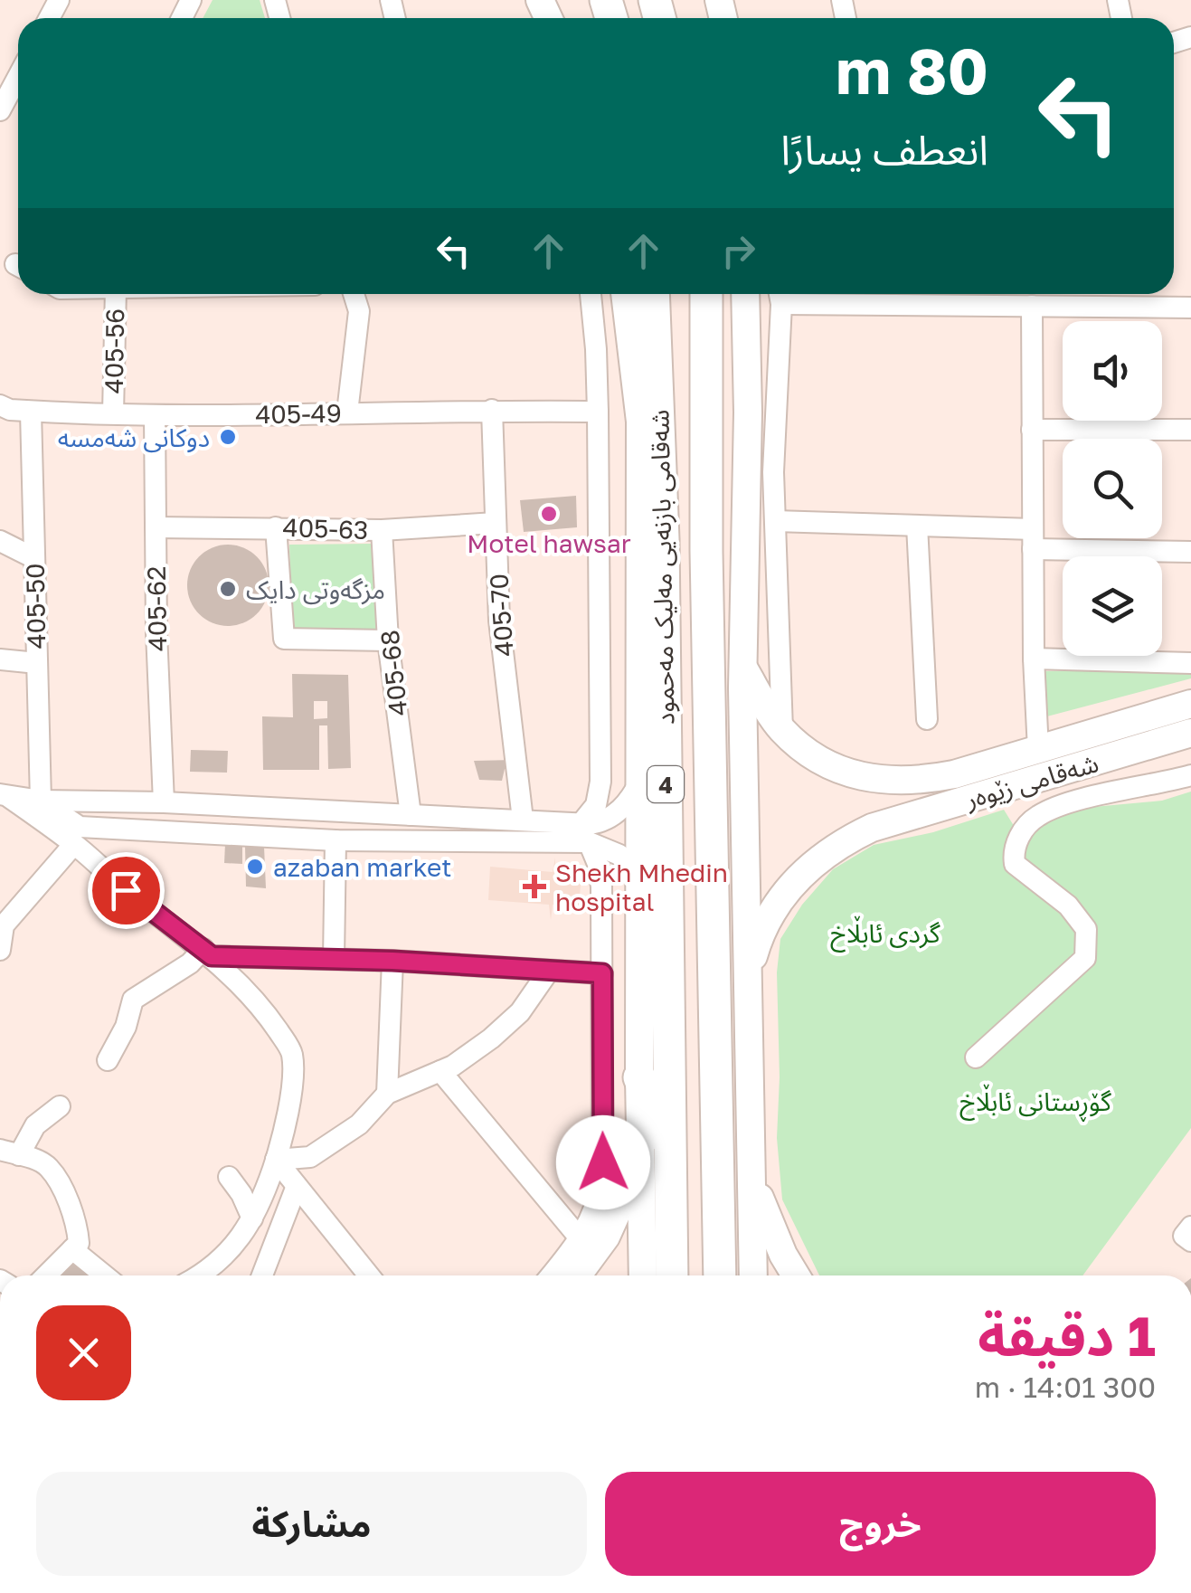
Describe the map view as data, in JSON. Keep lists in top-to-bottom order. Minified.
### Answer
{"streets":{"highway":["شەقامی بازنەیی مەلیک مەحمود","4"],"main road":["شەقامی زێوەر"],"street":["405-56","405-49","405-63","405-50","405-62","405-70","405-68"]},"crossings":[["405-56","405-49"],["405-49","405-50"],["405-49","405-62"],["405-49","405-70"],["405-63","405-62"],["405-63","405-70"],["405-63","405-68"]],"parks":["گردی ئابڵاخ","گۆڕستانی ئابڵاخ"],"places":{"other":["دوکانی شەمسە","Motel hawsar","مزگەوتی دایک","azaban market"],"health":["Shekh Mhedin hospital"]},"page":{"turn":["80 m","انعطف يسارًا"],"heading":["1 دقيقة","300 m · 14:01"],"buttons":["خروج","مشاركة"]}}
